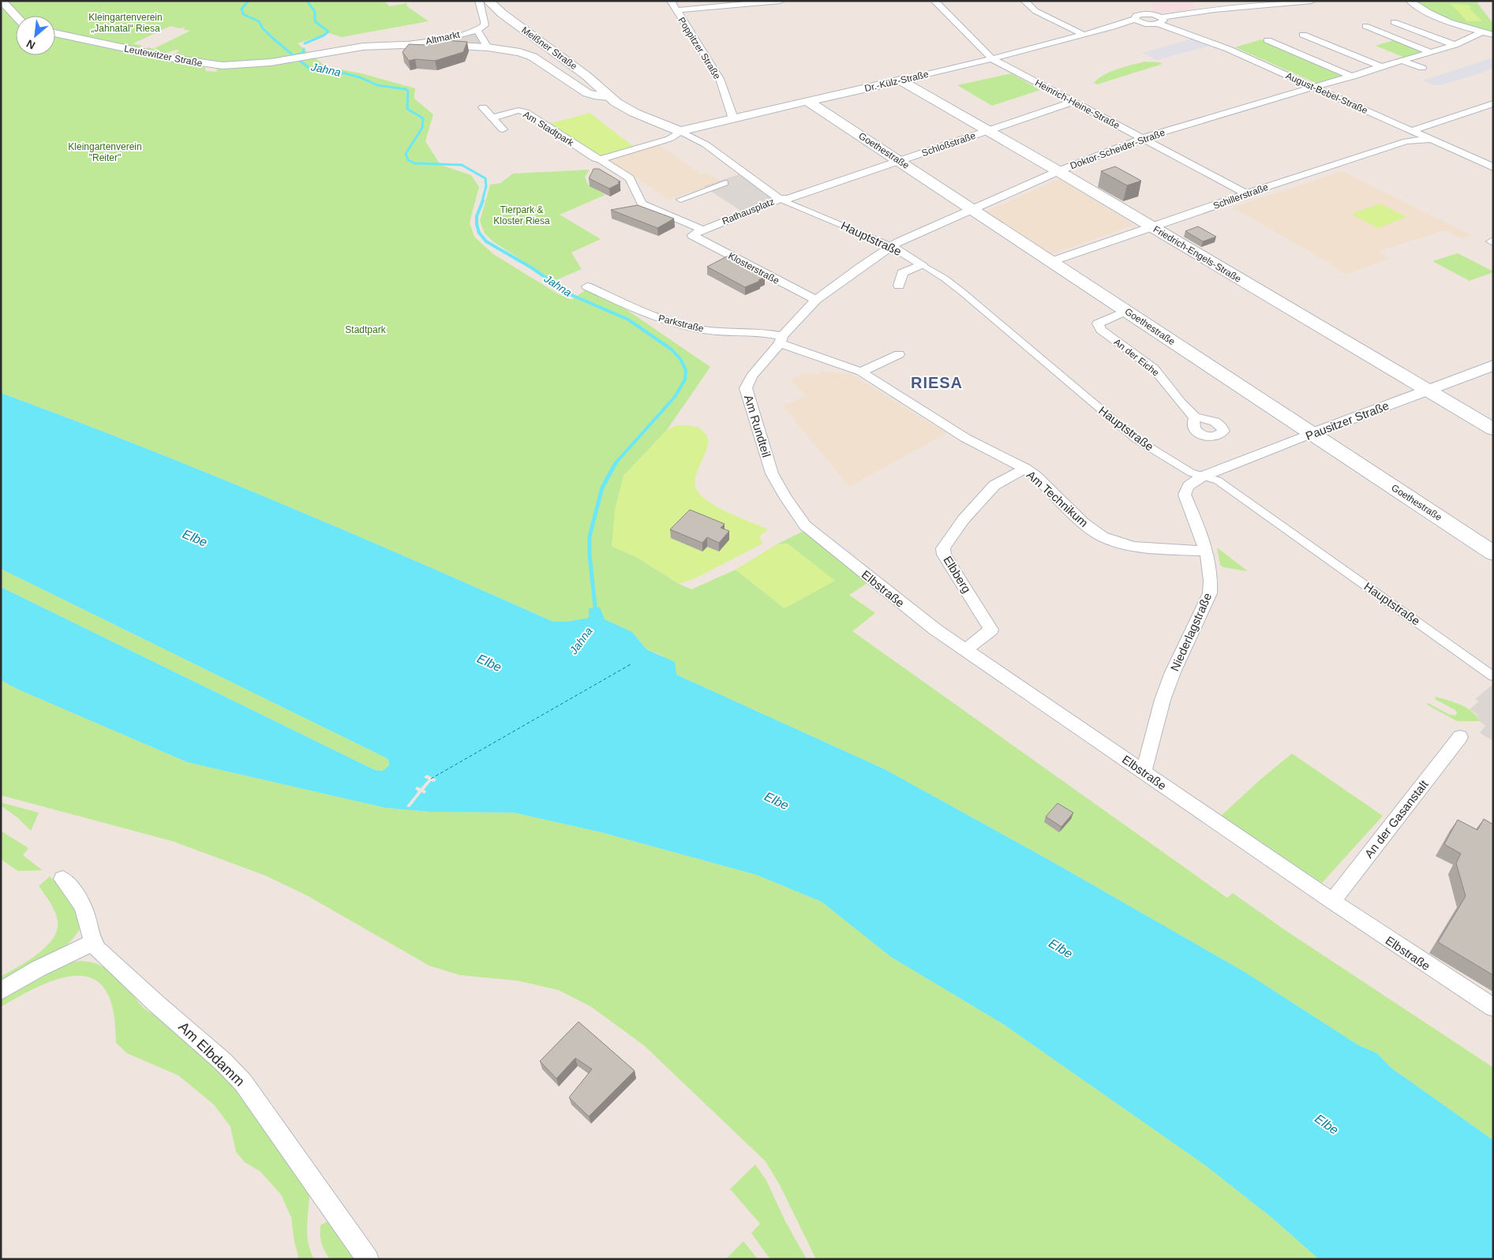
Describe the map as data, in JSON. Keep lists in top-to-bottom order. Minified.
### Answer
{"streets":{"main road":["Meißner Straße","Dr.-Külz-Straße","Goethestraße","Friedrich-Engels-Straße"],"street":["Altmarkt","Poppitzer Straße","Leutewitzer Straße","August-Bebel-Straße","Heinrich-Heine-Straße","Am Stadtpark","Schloßstraße","Doktor-Scheider-Straße","Schillerstraße","Rathausplatz","Hauptstraße","Klosterstraße","Parkstraße","An der Eiche","Pausitzer Straße","Am Rundteil","Am Technikum","Elbberg","Elbstraße","Niederlagstraße","An der Gasanstalt","Am Elbdamm"]},"crossings":[["Altmarkt","Leutewitzer Straße"],["Meißner Straße","Leutewitzer Straße"],["Meißner Straße","Dr.-Külz-Straße"],["Poppitzer Straße","Dr.-Külz-Straße"],["Dr.-Külz-Straße","August-Bebel-Straße"],["Dr.-Külz-Straße","Heinrich-Heine-Straße"],["Dr.-Külz-Straße","Goethestraße"],["Dr.-Külz-Straße","Friedrich-Engels-Straße"],["August-Bebel-Straße","Doktor-Scheider-Straße"],["August-Bebel-Straße","Schillerstraße"],["Heinrich-Heine-Straße","Schloßstraße"],["Heinrich-Heine-Straße","Doktor-Scheider-Straße"],["Heinrich-Heine-Straße","Schillerstraße"],["Schloßstraße","Goethestraße"],["Schloßstraße","Rathausplatz"],["Schloßstraße","Hauptstraße"],["Schloßstraße","Friedrich-Engels-Straße"],["Doktor-Scheider-Straße","Goethestraße"],["Doktor-Scheider-Straße","Hauptstraße"],["Doktor-Scheider-Straße","Friedrich-Engels-Straße"],["Goethestraße","Schillerstraße"],["Goethestraße","An der Eiche"],["Goethestraße","Pausitzer Straße"],["Schillerstraße","Friedrich-Engels-Straße"],["Rathausplatz","Hauptstraße"],["Rathausplatz","Klosterstraße"],["Hauptstraße","Pausitzer Straße"],["Hauptstraße","Niederlagstraße"],["Friedrich-Engels-Straße","Pausitzer Straße"],["Parkstraße","Am Rundteil"],["Pausitzer Straße","Niederlagstraße"],["Am Rundteil","Elbstraße"],["Am Technikum","Elbberg"],["Am Technikum","Niederlagstraße"],["Elbberg","Elbstraße"],["Elbstraße","Niederlagstraße"],["Elbstraße","An der Gasanstalt"]],"districts":["RIESA"],"water":["Jahna","Elbe"],"parks":["Kleingartenverein „Jahnatal“ Riesa","Kleingartenverein \"Reiter\"","Tierpark & Kloster Riesa","Stadtpark"],"north":"bottom left"}
